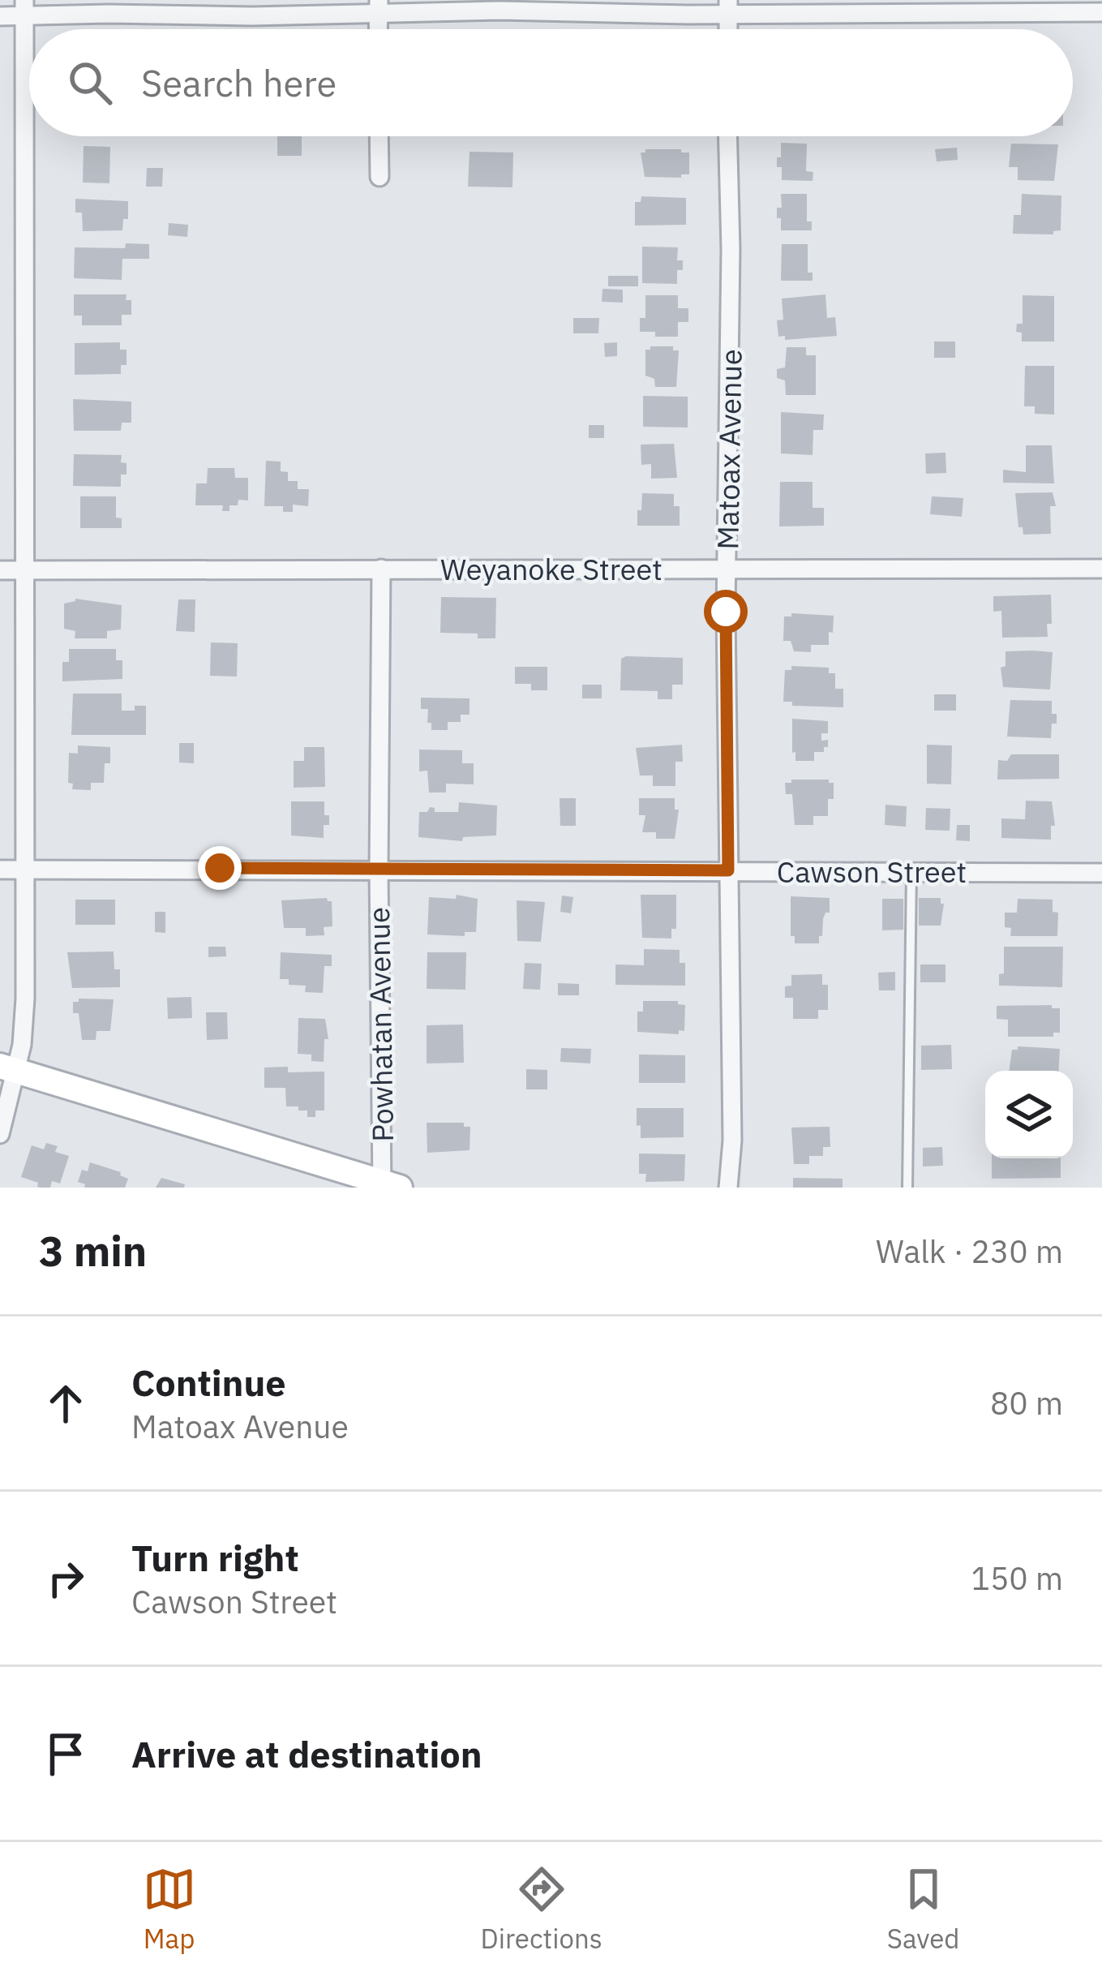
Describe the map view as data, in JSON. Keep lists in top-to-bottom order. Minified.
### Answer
{"streets":{"street":["Matoax Avenue","Weyanoke Street","Cawson Street","Powhatan Avenue"]},"crossings":[["Matoax Avenue","Weyanoke Street"],["Matoax Avenue","Cawson Street"],["Weyanoke Street","Powhatan Avenue"],["Cawson Street","Powhatan Avenue"]],"page":{"search":"Search here","heading":["3 min","Walk · 230 m"],"list":[["Continue","Matoax Avenue","80 m"],["Turn right","Cawson Street","150 m"],"Arrive at destination"],"nav":["Map","Directions","Saved"]}}
